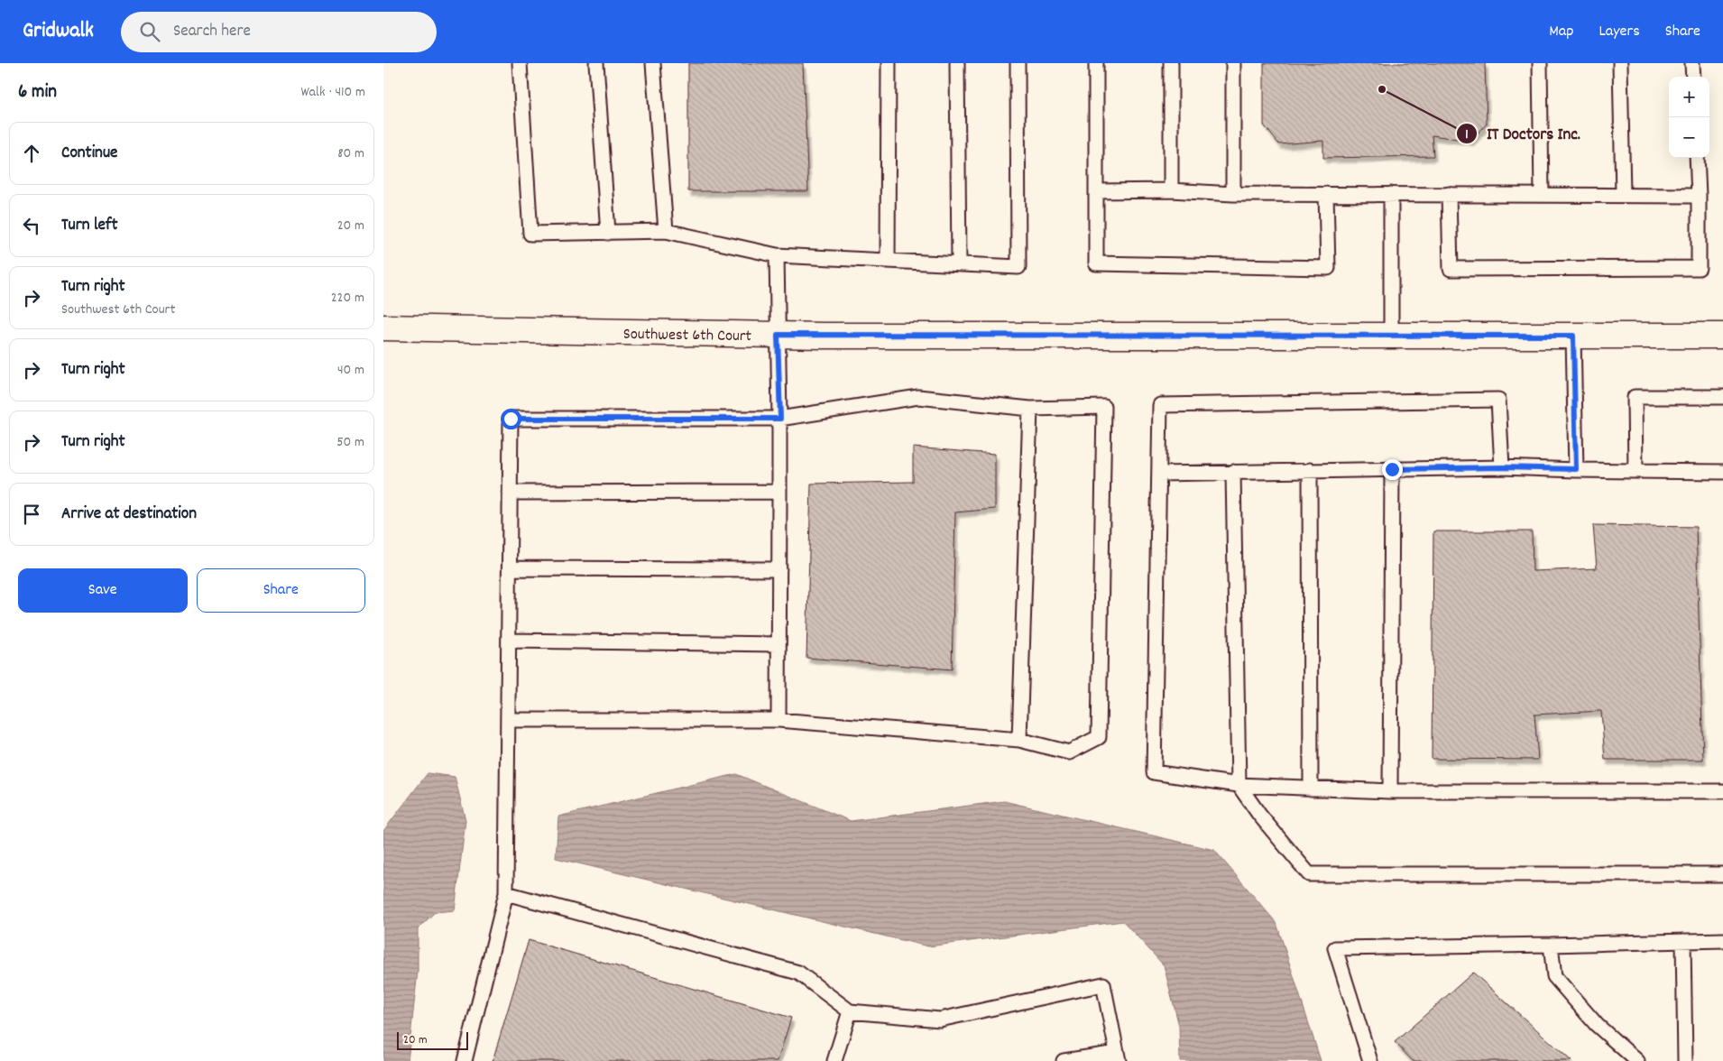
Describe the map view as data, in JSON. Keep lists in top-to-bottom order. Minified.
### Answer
{"streets":{"street":["Southwest 6th Court"]},"places":["IT Doctors Inc."],"scale_bar":"20 m","page":{"header":"Gridwalk","search":"Search here","nav":["Map","Layers","Share"],"heading":["6 min","Walk · 410 m"],"map_buttons":["+","−"],"list":[["Continue","80 m"],["Turn left","20 m"],["Turn right","Southwest 6th Court","220 m"],["Turn right","40 m"],["Turn right","50 m"],"Arrive at destination"],"buttons":["Save","Share"],"scale":"20 m"}}
